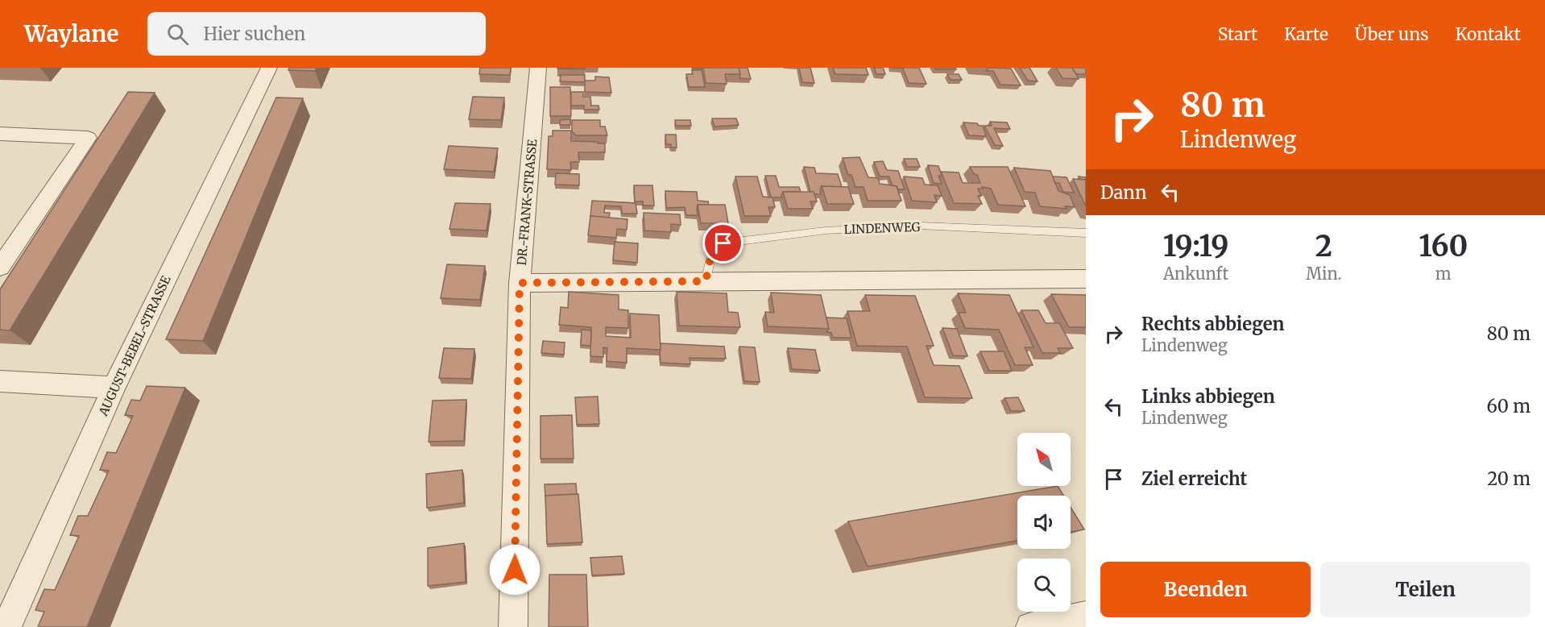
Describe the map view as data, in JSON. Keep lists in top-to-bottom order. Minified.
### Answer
{"streets":{"street":["DR.-FRANK-STRASSE","AUGUST-BEBEL-STRASSE"],"lane":["LINDENWEG"]},"north":"top left","page":{"header":"Waylane","search":"Hier suchen","nav":["Start","Karte","Über uns","Kontakt"],"turn":["80 m","Lindenweg"],"then":"Dann","eta":["19:19","Ankunft","2","Min.","160","m"],"list":[{"name":"Rechts abbiegen","note":"Lindenweg","value":"80 m"},{"name":"Links abbiegen","note":"Lindenweg","value":"60 m"},{"name":"Ziel erreicht","value":"20 m"}],"buttons":["Beenden","Teilen"]}}
